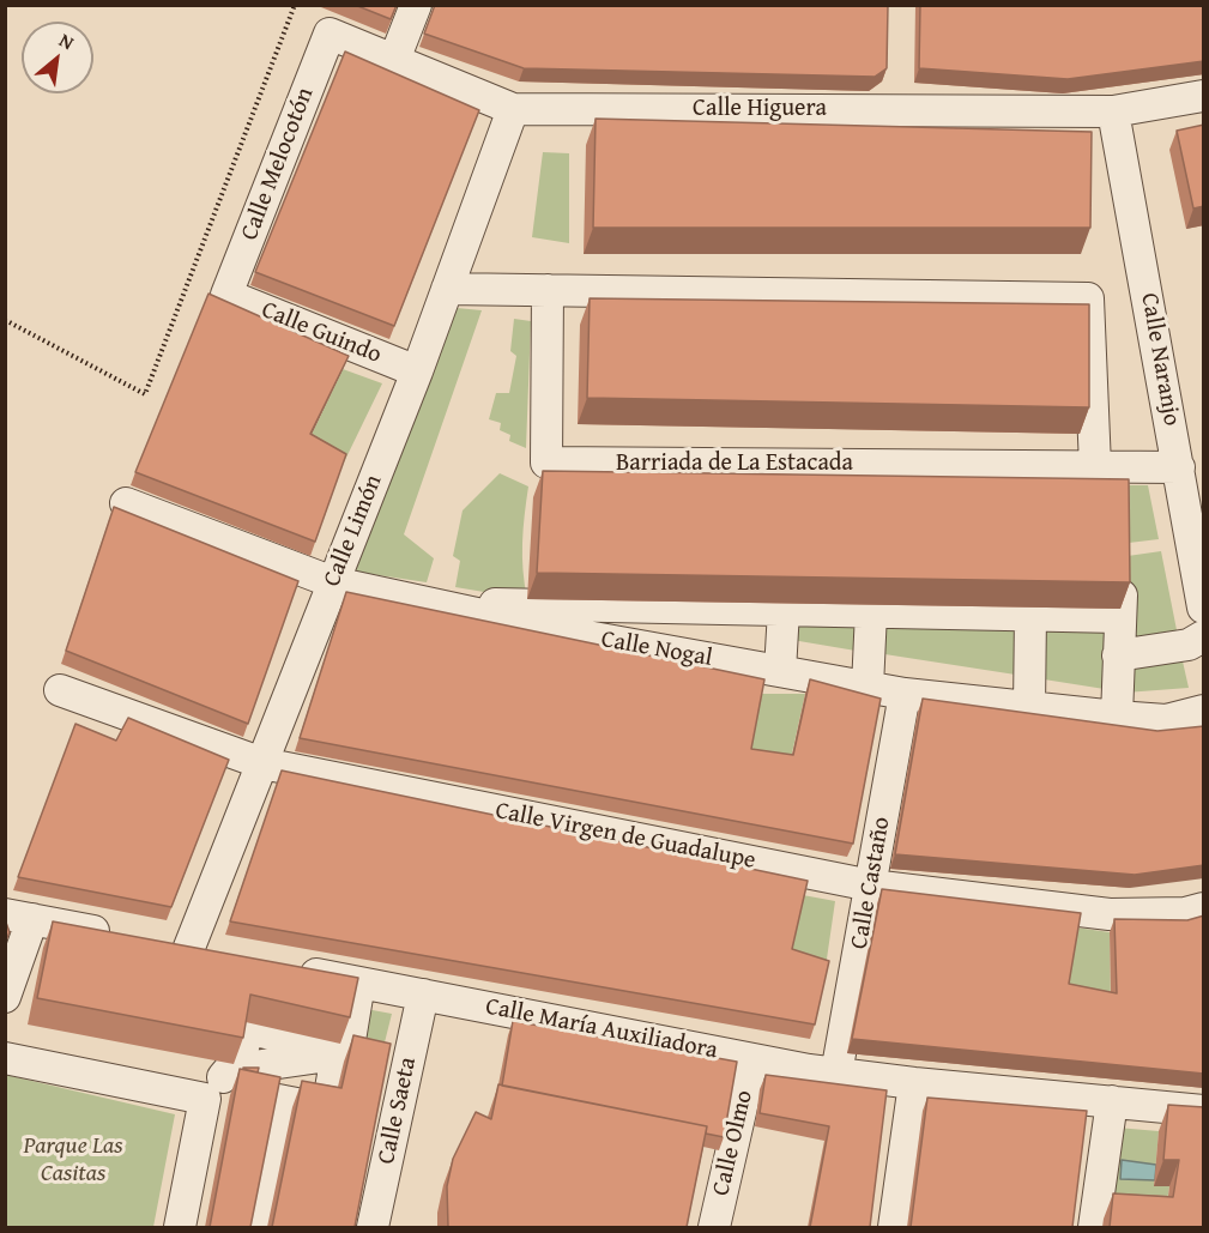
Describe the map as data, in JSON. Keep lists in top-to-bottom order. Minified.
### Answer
{"streets":{"street":["Calle Higuera","Calle Melocotón","Calle Guindo","Calle Naranjo","Barriada de La Estacada","Calle Limón","Calle Nogal","Calle Virgen de Guadalupe","Calle Castaño","Calle María Auxiliadora","Calle Saeta","Calle Olmo"]},"crossings":[["Calle Higuera","Calle Melocotón"],["Calle Higuera","Calle Naranjo"],["Calle Higuera","Calle Limón"],["Calle Melocotón","Calle Guindo"],["Calle Guindo","Calle Limón"],["Calle Naranjo","Barriada de La Estacada"],["Calle Limón","Calle Nogal"],["Calle Limón","Calle Virgen de Guadalupe"],["Calle Nogal","Calle Castaño"],["Calle Virgen de Guadalupe","Calle Castaño"],["Calle Castaño","Calle María Auxiliadora"],["Calle María Auxiliadora","Calle Saeta"],["Calle María Auxiliadora","Calle Olmo"]],"parks":["Parque Las Casitas"],"north":"top right"}
